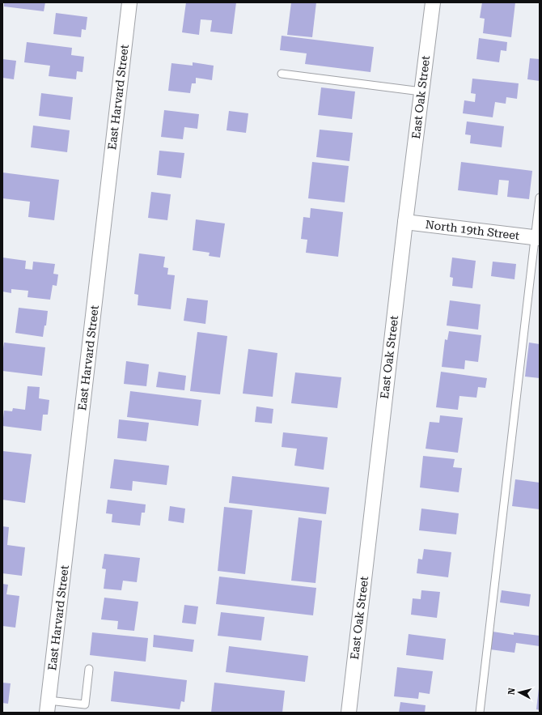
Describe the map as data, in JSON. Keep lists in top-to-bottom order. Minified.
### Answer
{"streets":{"street":["East Harvard Street","East Oak Street","North 19th Street"]},"crossings":[["East Oak Street","North 19th Street"]],"north":"left"}
